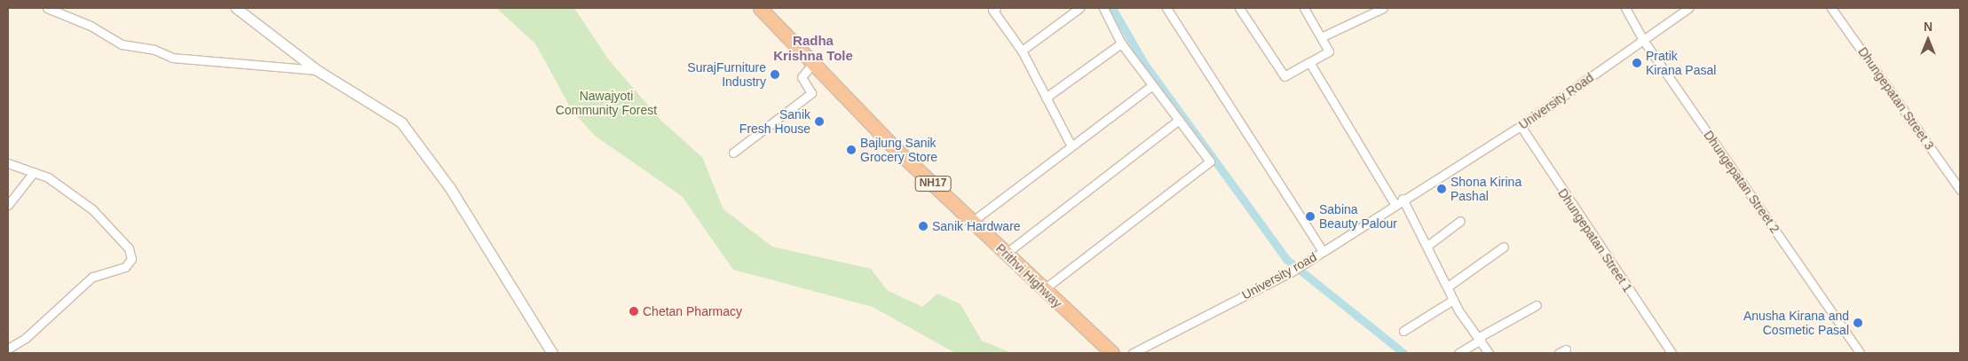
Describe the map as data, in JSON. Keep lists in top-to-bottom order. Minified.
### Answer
{"streets":{"highway":["NH17","Prithvi Highway"],"street":["Dhungepatan Street 3","University Road","Dhungepatan Street 2","Dhungepatan Street 1","University road"]},"crossings":[["University Road","Dhungepatan Street 2"],["University Road","Dhungepatan Street 1"],["University Road","University road"]],"districts":["Radha Krishna Tole"],"parks":["Nawajyoti Community Forest"],"places":["Pratik Kirana Pasal","SurajFurniture Industry","Sanik Fresh House","Bajlung Sanik Grocery Store","Shona Kirina Pashal","Sabina Beauty Palour","Sanik Hardware","Chetan Pharmacy","Anusha Kirana and Cosmetic Pasal"],"north":"top"}
